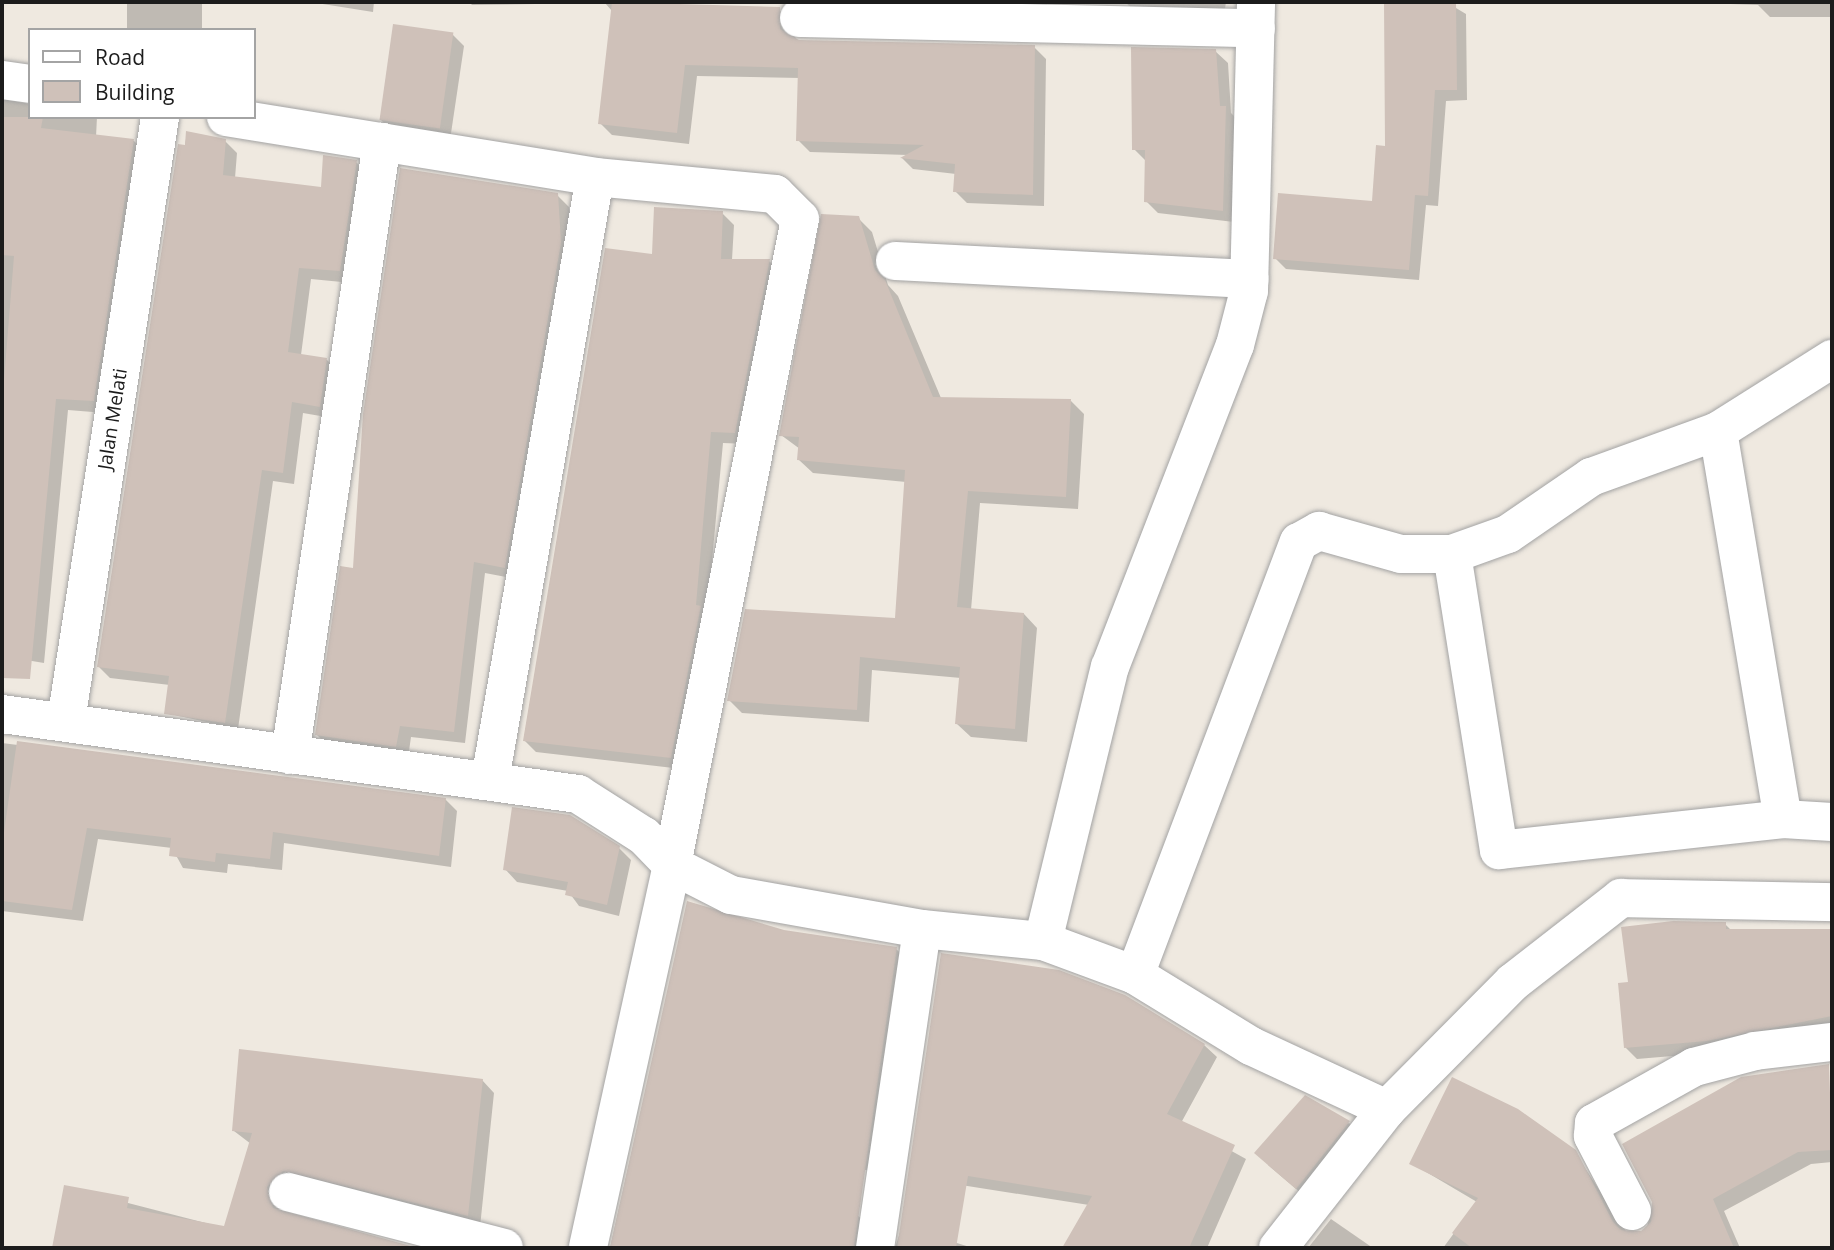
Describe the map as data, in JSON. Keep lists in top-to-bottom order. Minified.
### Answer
{"streets":{"street":["Jalan Melati"]},"legend":["Road","Building"]}
